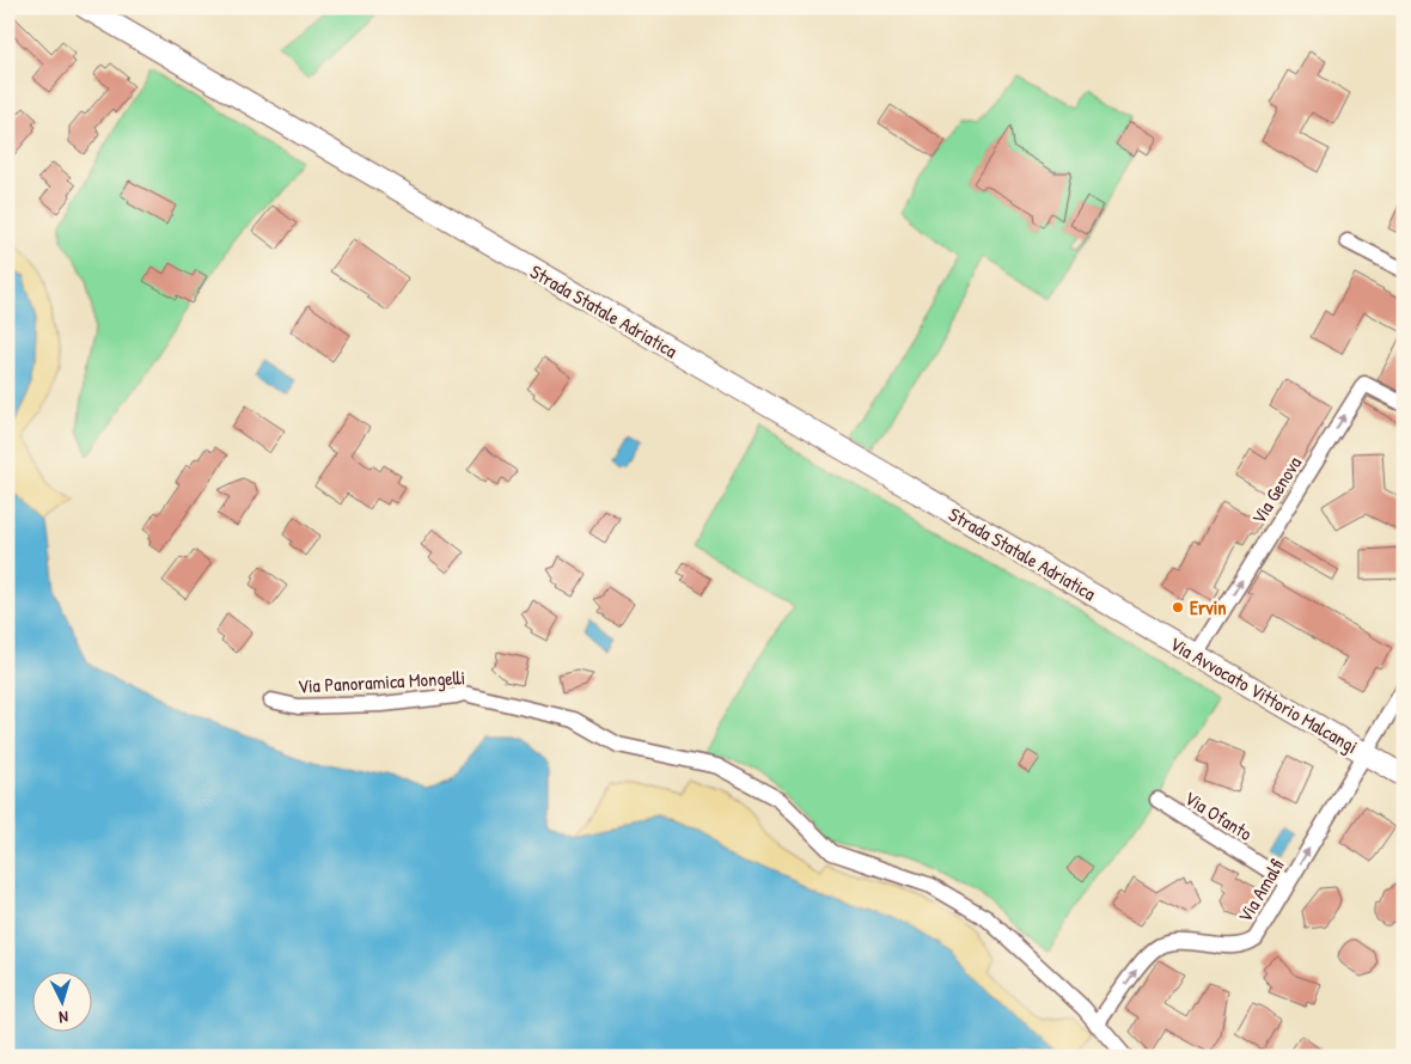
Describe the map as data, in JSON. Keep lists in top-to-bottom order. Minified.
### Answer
{"streets":{"main road":["Strada Statale Adriatica","Via Avvocato Vittorio Malcangi"],"street":["Via Genova","Via Panoramica Mongelli","Via Ofanto","Via Amalfi"]},"crossings":[["Strada Statale Adriatica","Via Avvocato Vittorio Malcangi"],["Via Genova","Via Avvocato Vittorio Malcangi"],["Via Panoramica Mongelli","Via Amalfi"],["Via Avvocato Vittorio Malcangi","Via Amalfi"],["Via Ofanto","Via Amalfi"]],"one_way":["Via Genova","Via Amalfi"],"places":["Ervin"],"north":"bottom"}
